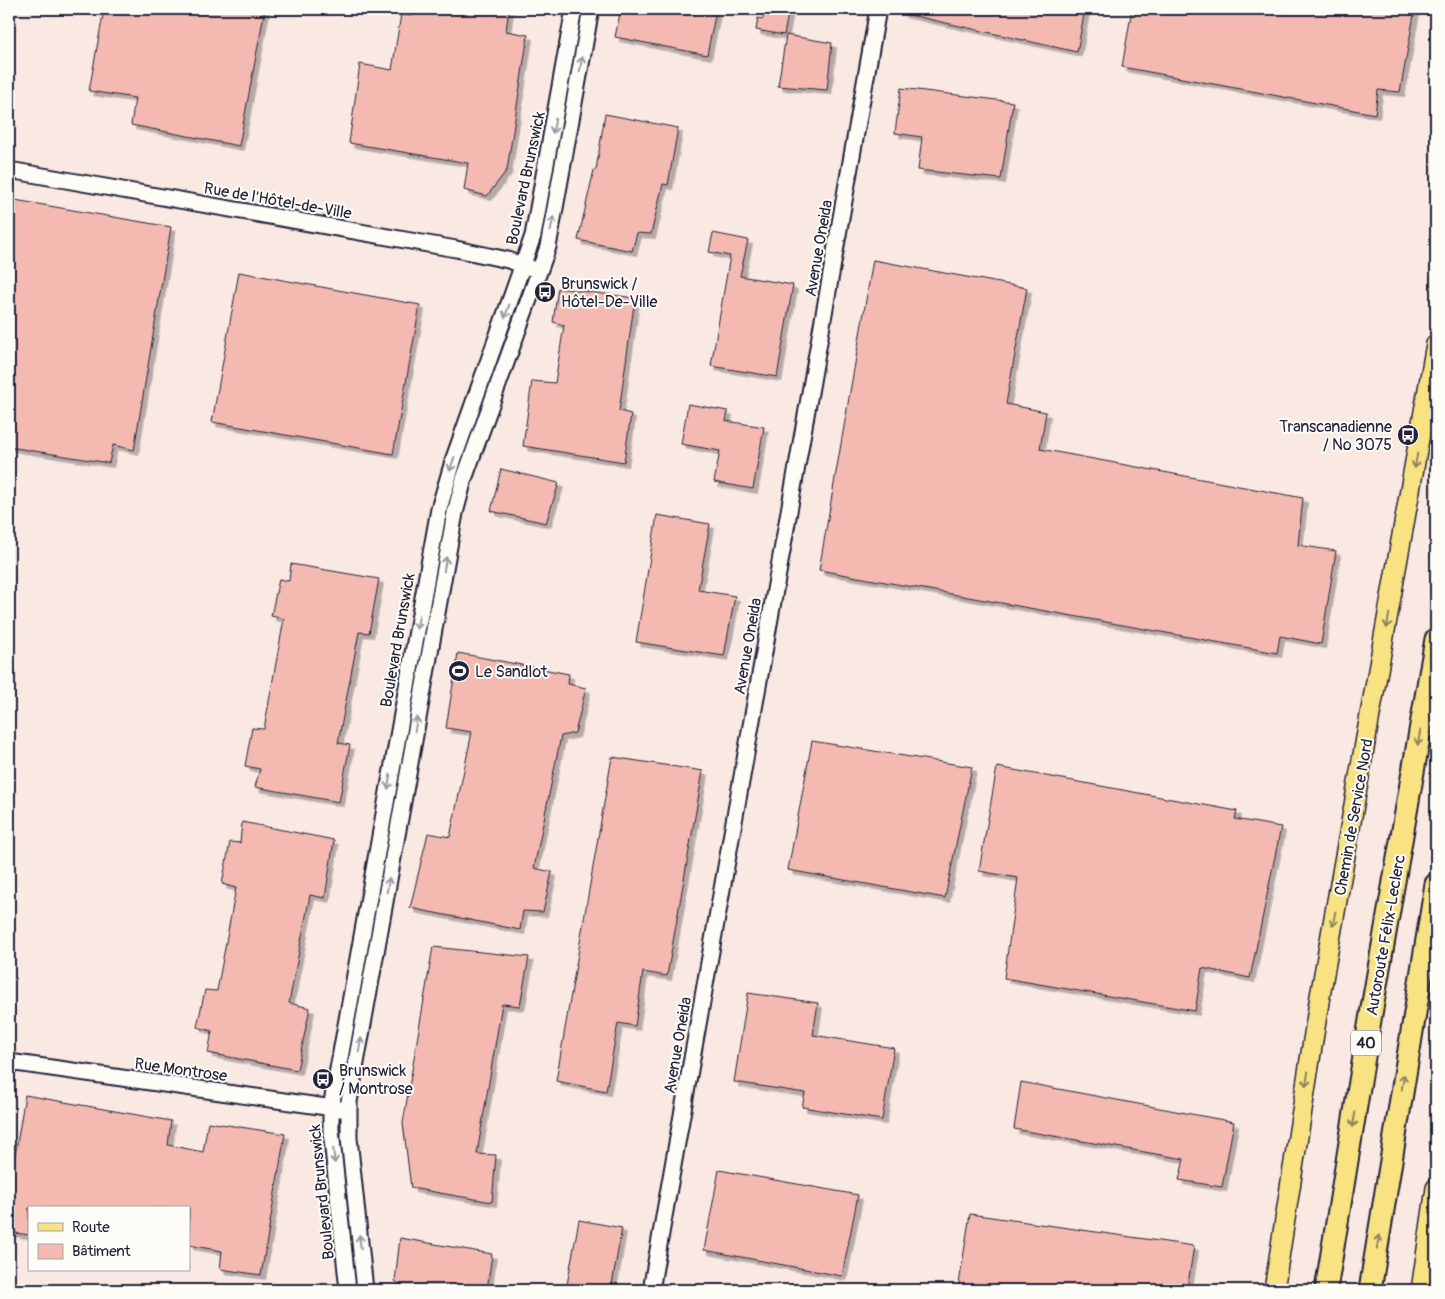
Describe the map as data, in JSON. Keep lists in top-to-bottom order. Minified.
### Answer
{"streets":{"highway":["Autoroute Félix-Leclerc","40"],"main road":["Chemin de Service Nord"],"street":["Boulevard Brunswick","Rue de l'Hôtel-de-Ville","Avenue Oneida","Rue Montrose"]},"crossings":[["Boulevard Brunswick","Rue de l'Hôtel-de-Ville"],["Boulevard Brunswick","Rue Montrose"]],"one_way":["Chemin de Service Nord"],"places":{"bus stop":["Brunswick / Hôtel-De-Ville","Transcanadienne / No 3075","Brunswick / Montrose"],"sports":["Le Sandlot"]},"legend":["Route","Bâtiment"]}
